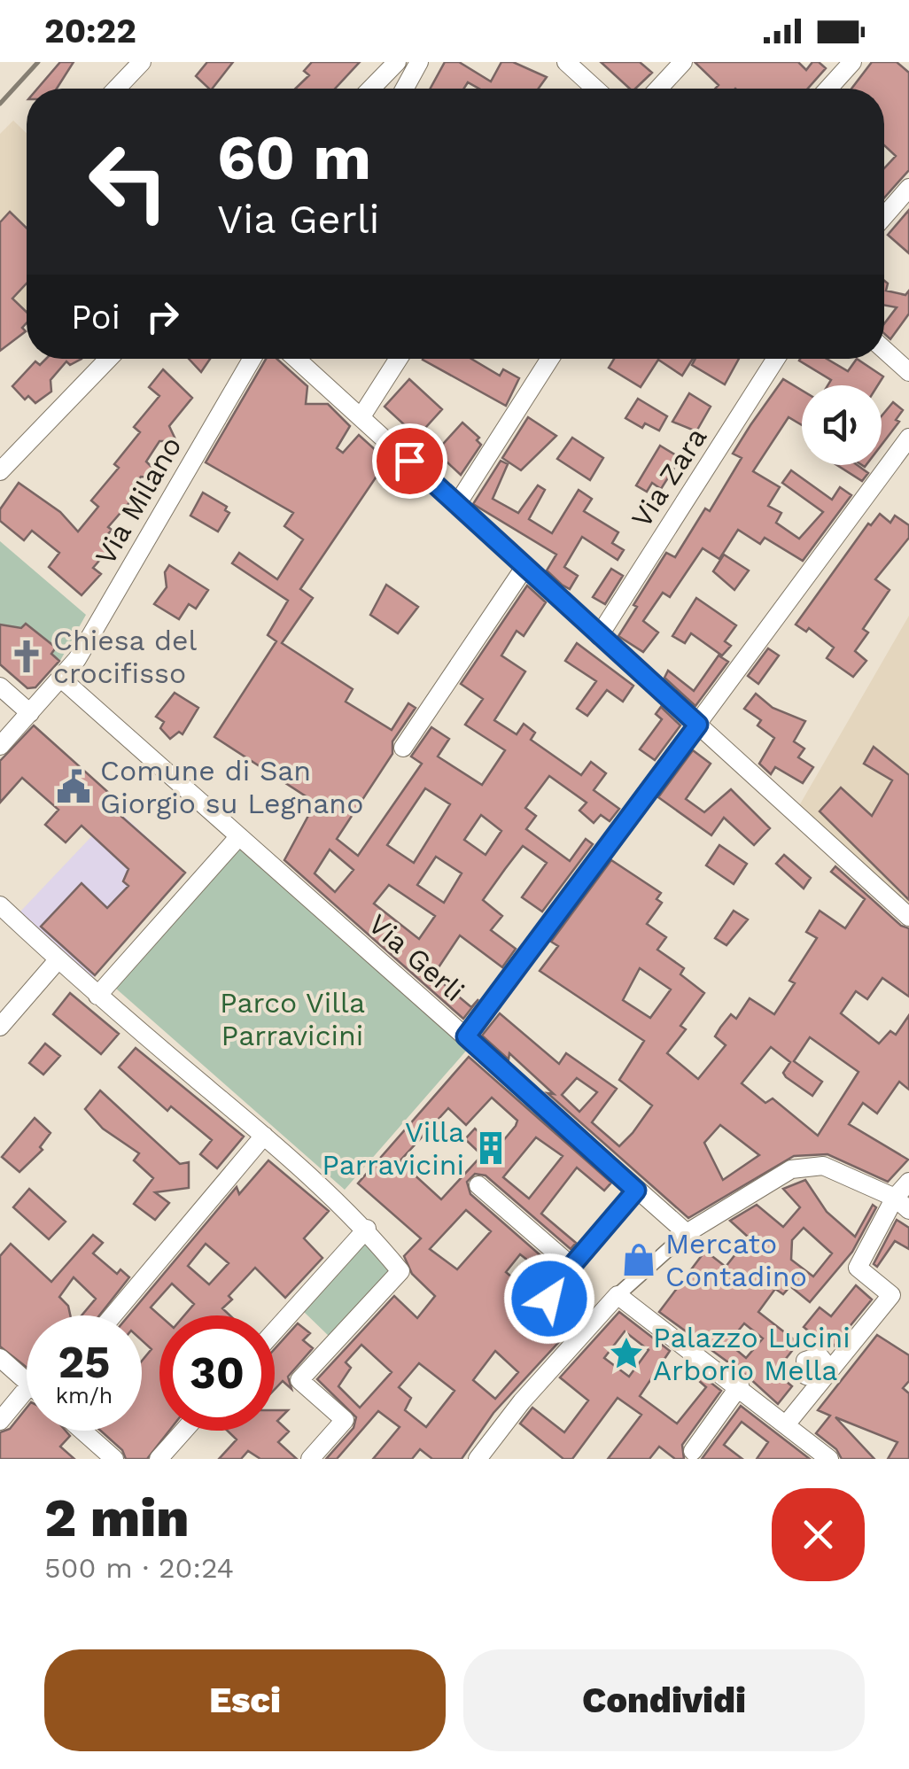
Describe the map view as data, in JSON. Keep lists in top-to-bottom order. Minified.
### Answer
{"streets":{"street":["Via Zara","Via Milano","Via Gerli"]},"crossings":[["Via Milano","Via Gerli"]],"parks":["Parco Villa Parravicini"],"places":{"church":["Chiesa del crocifisso"],"public building":["Comune di San Giorgio su Legnano"],"building":["Villa Parravicini"],"shop":["Mercato Contadino"],"place":["Palazzo Lucini Arborio Mella"]},"page":{"status":"20:22","turn":["60 m","Via Gerli"],"then":"Poi","speed":"25 km/h","limit":"30","heading":["2 min","500 m · 20:24"],"buttons":["Esci","Condividi"]}}
